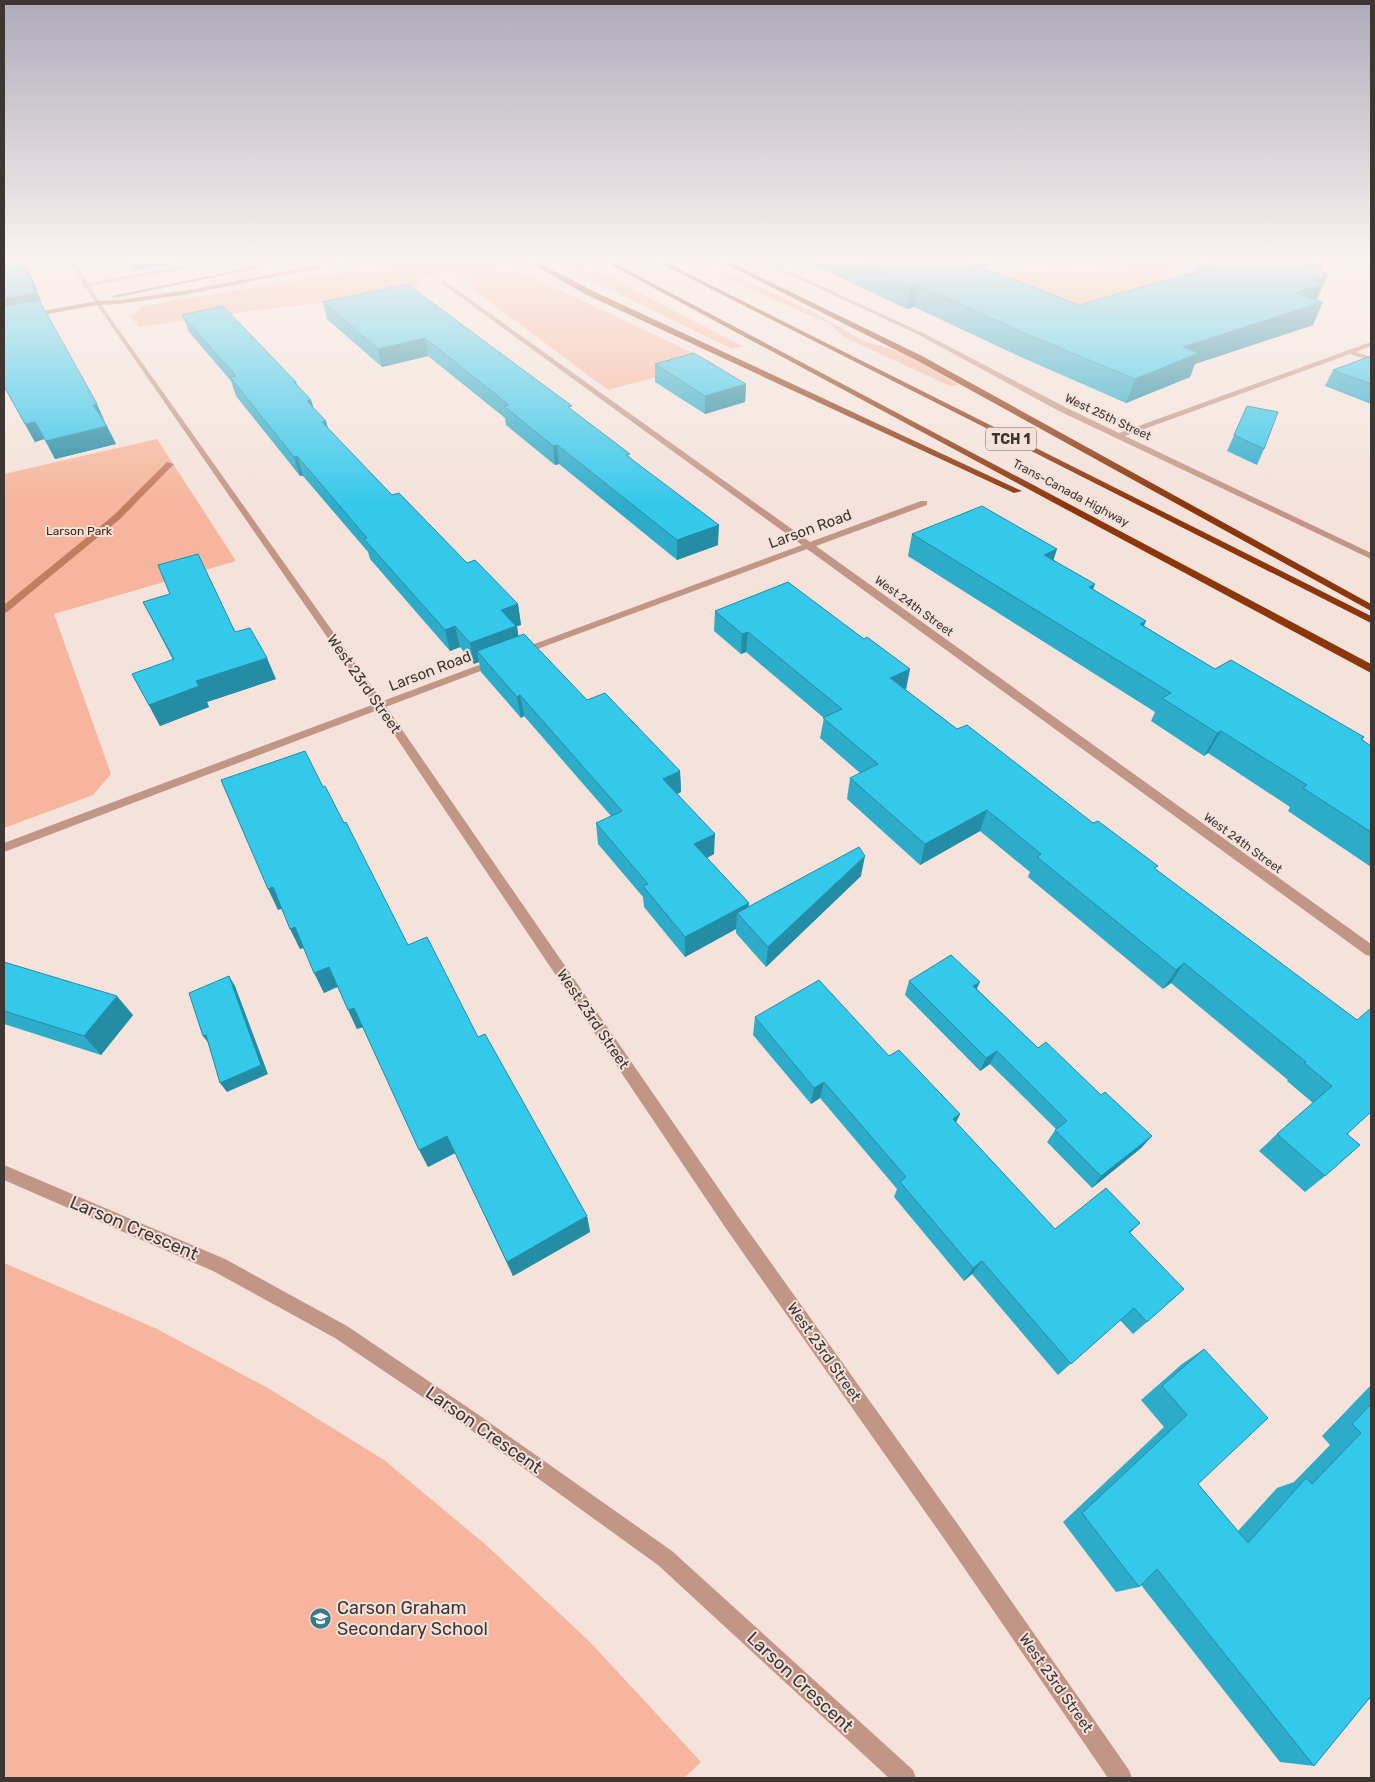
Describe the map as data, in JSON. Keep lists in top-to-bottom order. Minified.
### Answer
{"streets":{"highway":["TCH 1","Trans-Canada Highway"],"street":["West 25th Street","Larson Road","West 24th Street","West 23rd Street","Larson Crescent"]},"crossings":[["Larson Road","West 24th Street"],["Larson Road","West 23rd Street"]],"parks":["Larson Park"],"places":{"school or university":["Carson Graham Secondary School"]}}
